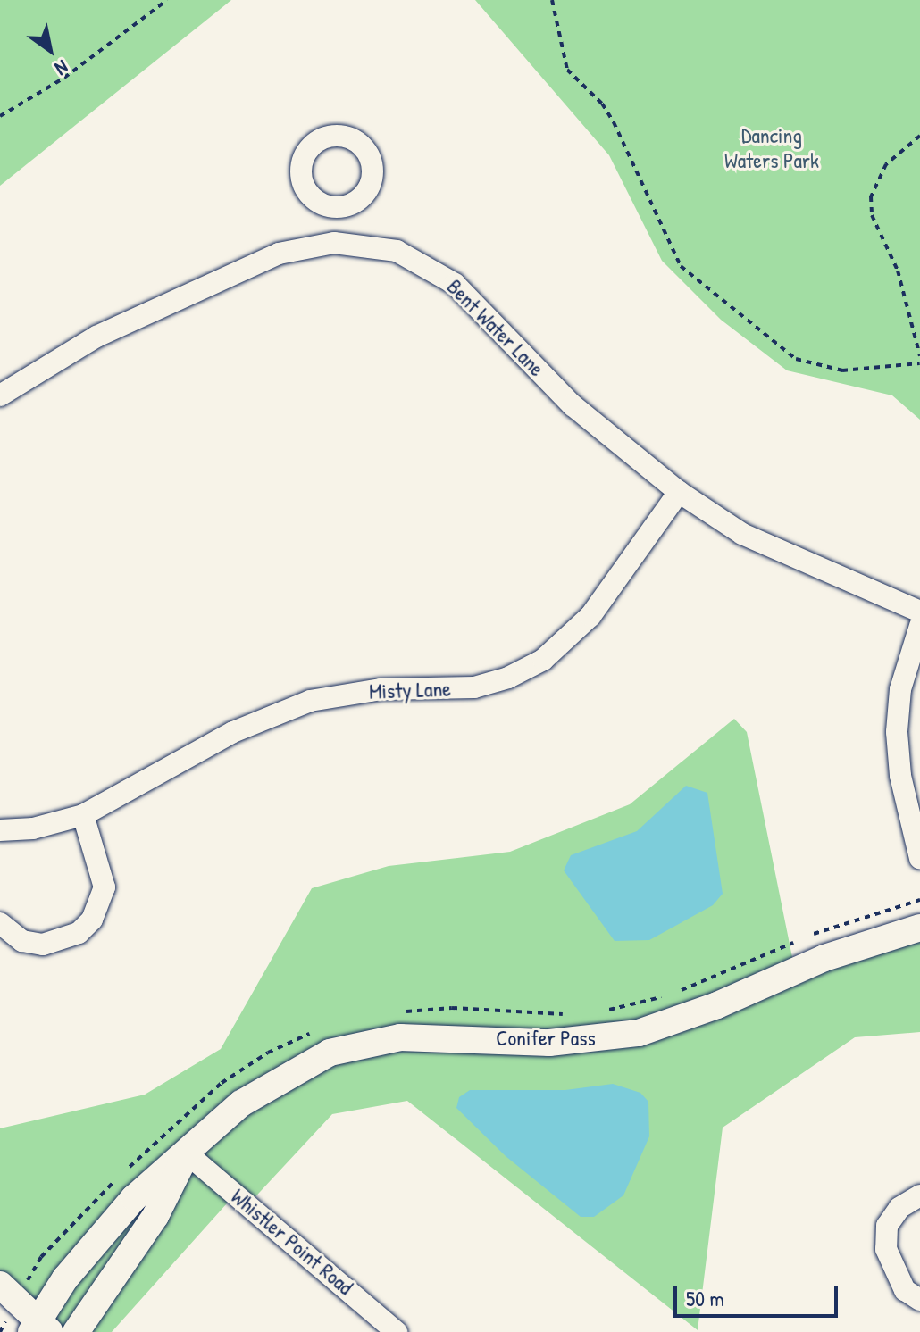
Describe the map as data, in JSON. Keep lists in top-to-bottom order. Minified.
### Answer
{"streets":{"street":["Bent Water Lane","Misty Lane","Conifer Pass","Whistler Point Road"]},"crossings":[["Bent Water Lane","Misty Lane"],["Conifer Pass","Whistler Point Road"]],"parks":["Dancing Waters Park"],"scale_bar":"50 m","north":"bottom right"}
